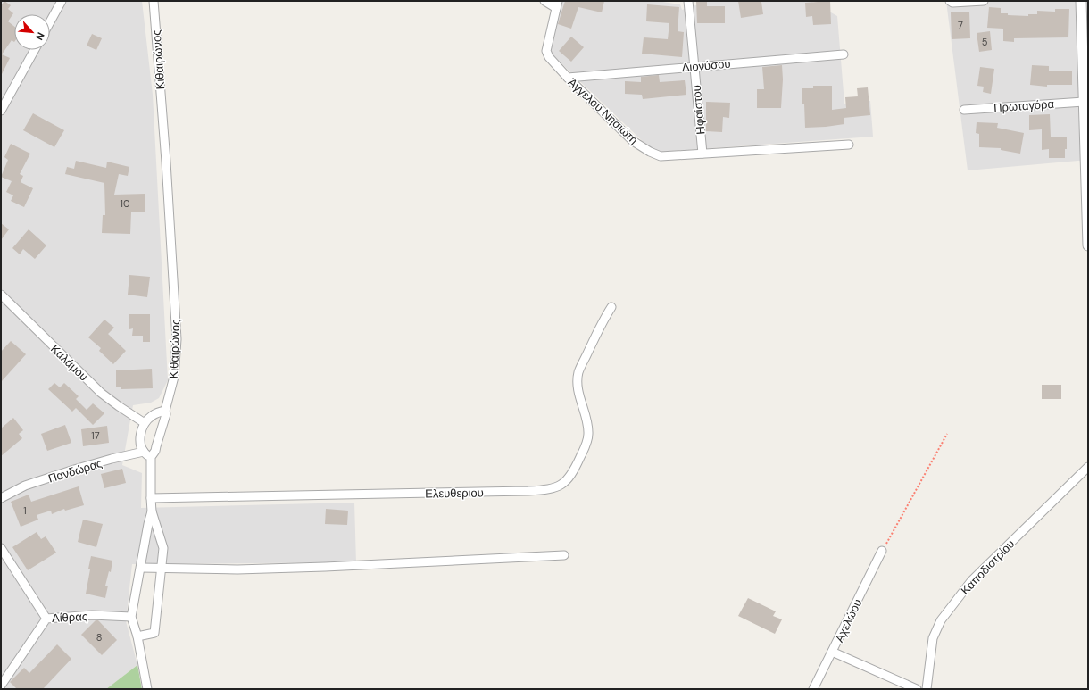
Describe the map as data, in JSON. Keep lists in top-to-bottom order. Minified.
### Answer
{"streets":{"street":["Κιθαιρώνος","Διονύσου","Πρωταγόρα","Ηφαίστου","Άγγελου Νησιώτη","Καλάμου","Πανδώρας","Ελευθεριου","Καποδιστρίου","Αίθρας","Αχελώου"]},"crossings":[["Κιθαιρώνος","Πανδώρας"],["Κιθαιρώνος","Ελευθεριου"],["Κιθαιρώνος","Αίθρας"],["Διονύσου","Ηφαίστου"],["Διονύσου","Άγγελου Νησιώτη"],["Ηφαίστου","Άγγελου Νησιώτη"]],"house_numbers":["7","5","10","17","1","8"],"north":"bottom right"}
